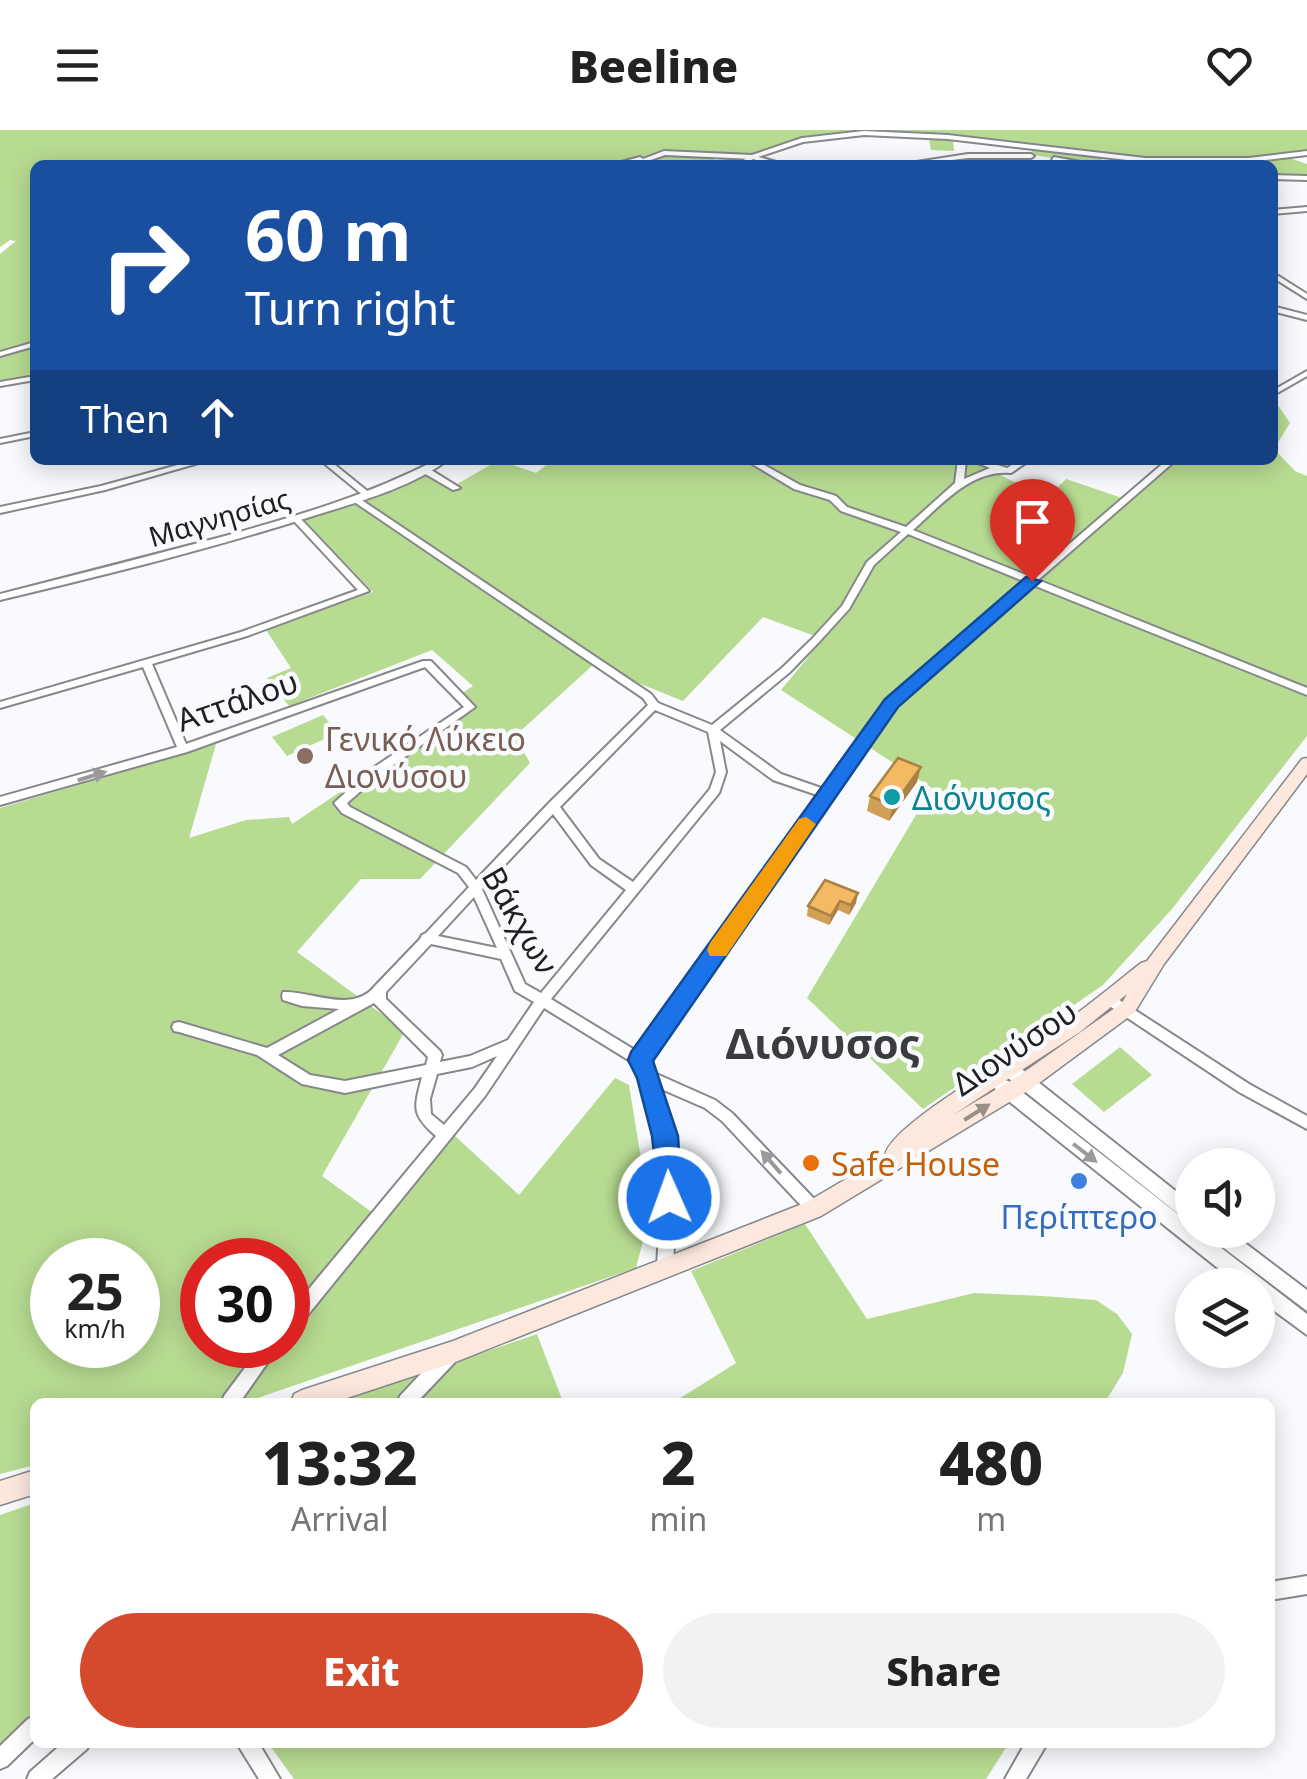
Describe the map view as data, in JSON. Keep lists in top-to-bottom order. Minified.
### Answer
{"streets":{"main road":["Διονύσου"],"street":["Μαγνησίας","Αττάλου","Βάκχων"]},"crossings":[["Αττάλου","Βάκχων"]],"districts":["Διόνυσος"],"places":["Γενικό Λύκειο Διονύσου","Διόνυσος","Safe House","Περίπτερο"],"page":{"header":"Beeline","turn":["60 m","Turn right"],"then":"Then","speed":"25 km/h","limit":"30","eta":["13:32","Arrival","2","min","480","m"],"buttons":["Exit","Share"]}}
